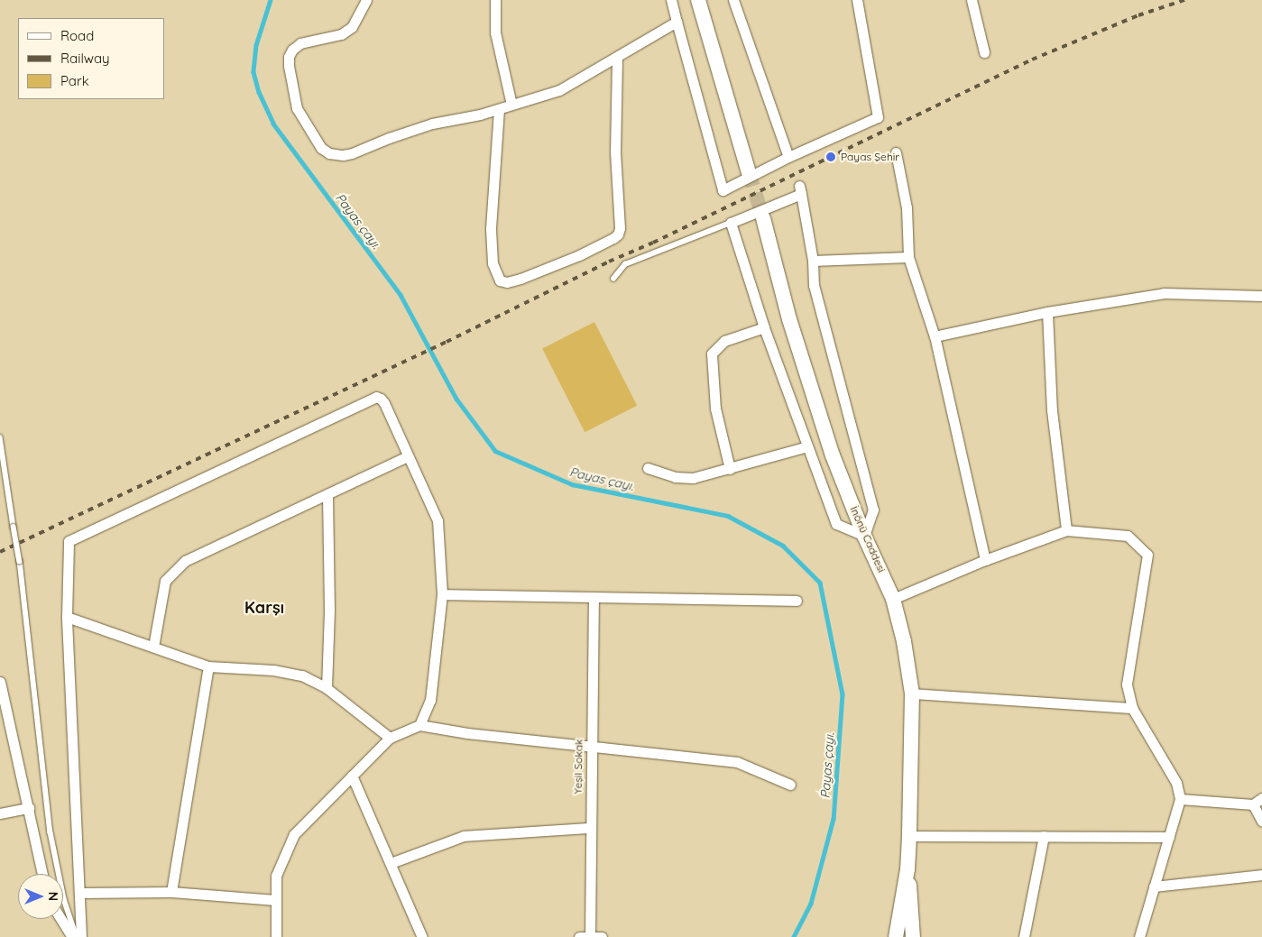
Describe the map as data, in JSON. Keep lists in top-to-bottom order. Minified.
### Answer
{"streets":{"main road":["İnönü Caddesi"],"street":["Yeşil Sokak"]},"districts":["Karşı"],"water":["Payas çayı."],"places":["Payas Şehi̇r"],"legend":["Road","Railway","Park"],"north":"right"}
